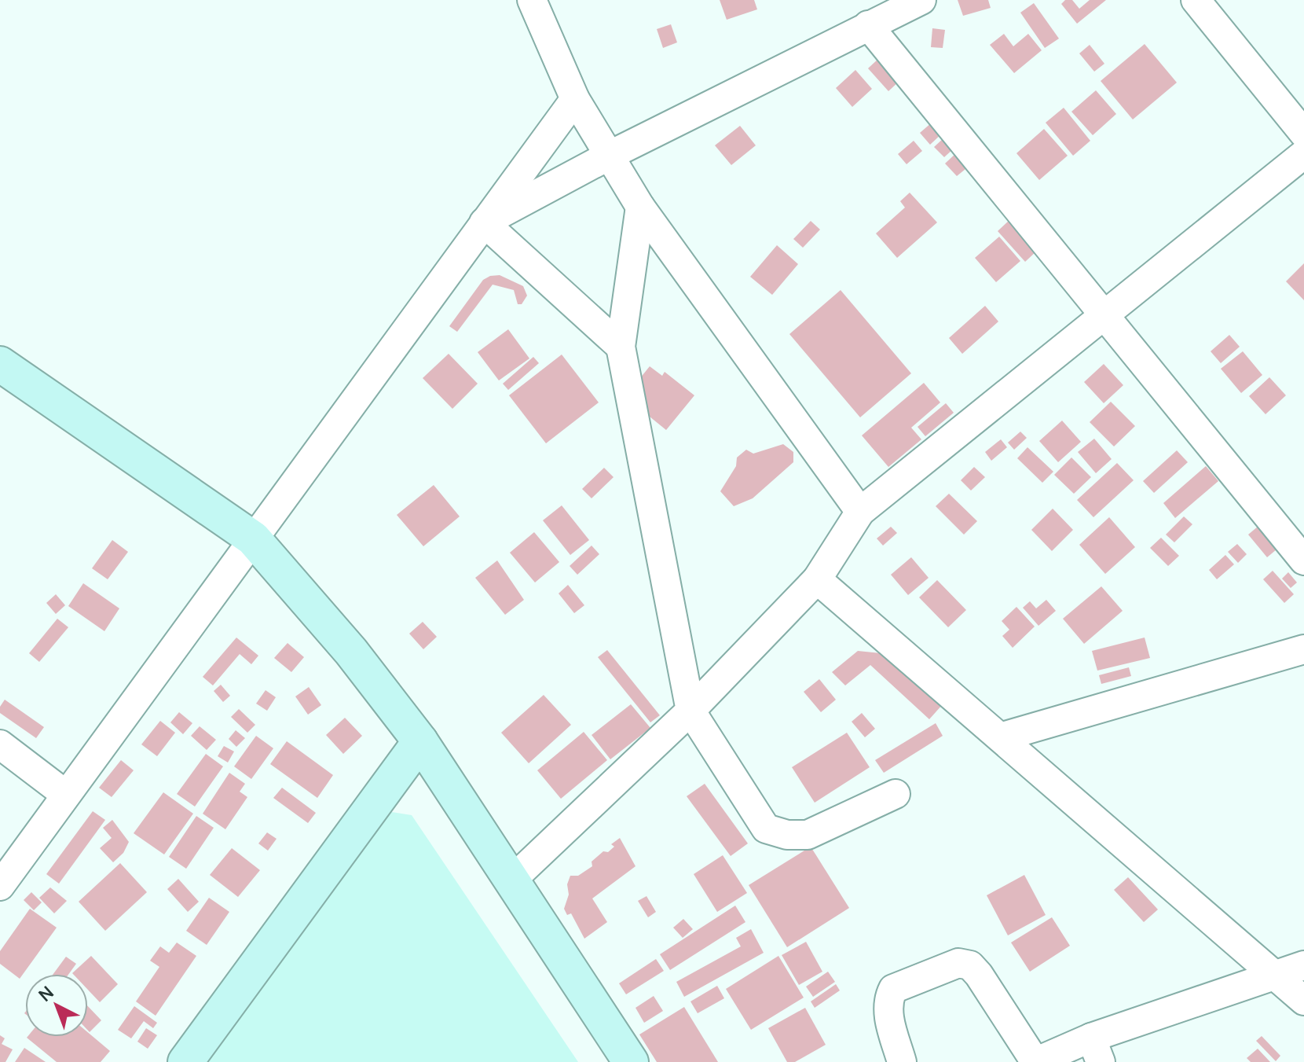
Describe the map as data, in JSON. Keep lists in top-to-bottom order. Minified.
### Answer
{"north":"top left"}
